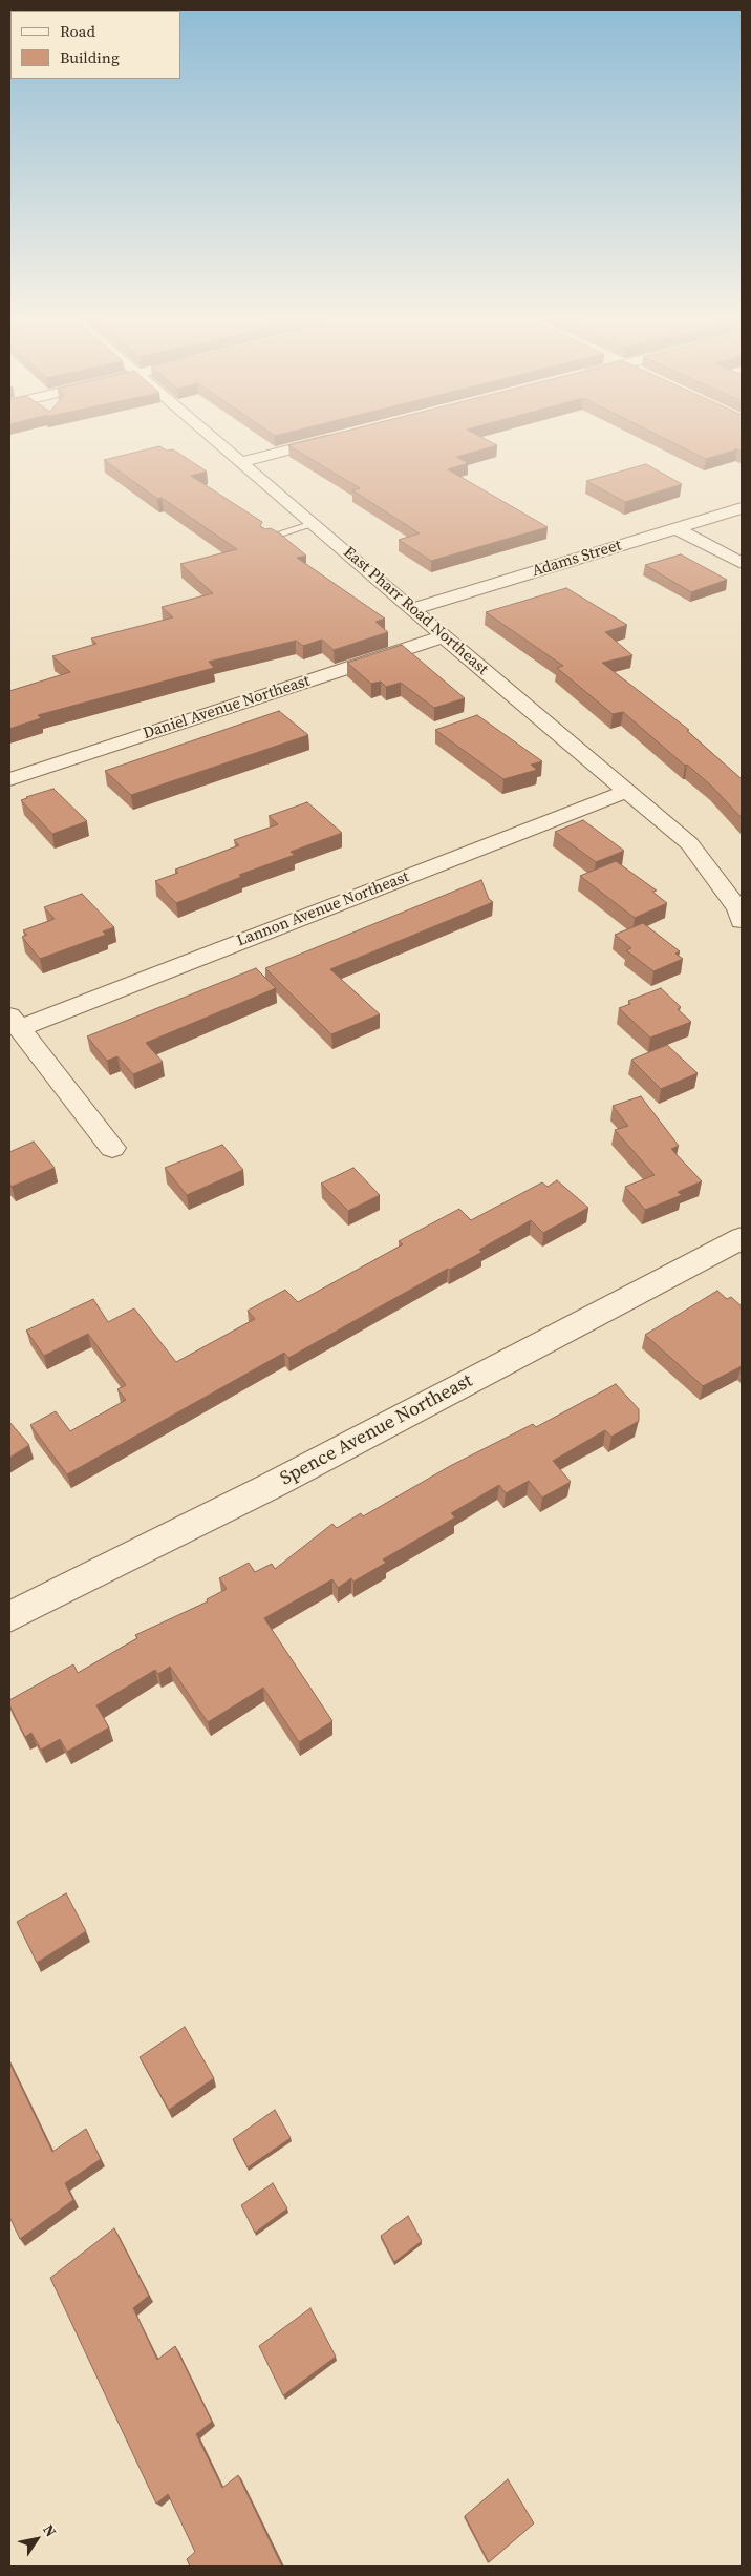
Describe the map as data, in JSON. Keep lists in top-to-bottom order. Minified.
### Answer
{"streets":{"street":["Adams Street","East Pharr Road Northeast","Daniel Avenue Northeast","Lannon Avenue Northeast","Spence Avenue Northeast"]},"crossings":[["Adams Street","East Pharr Road Northeast"],["East Pharr Road Northeast","Daniel Avenue Northeast"],["East Pharr Road Northeast","Lannon Avenue Northeast"]],"legend":["Road","Building"],"north":"top right"}
